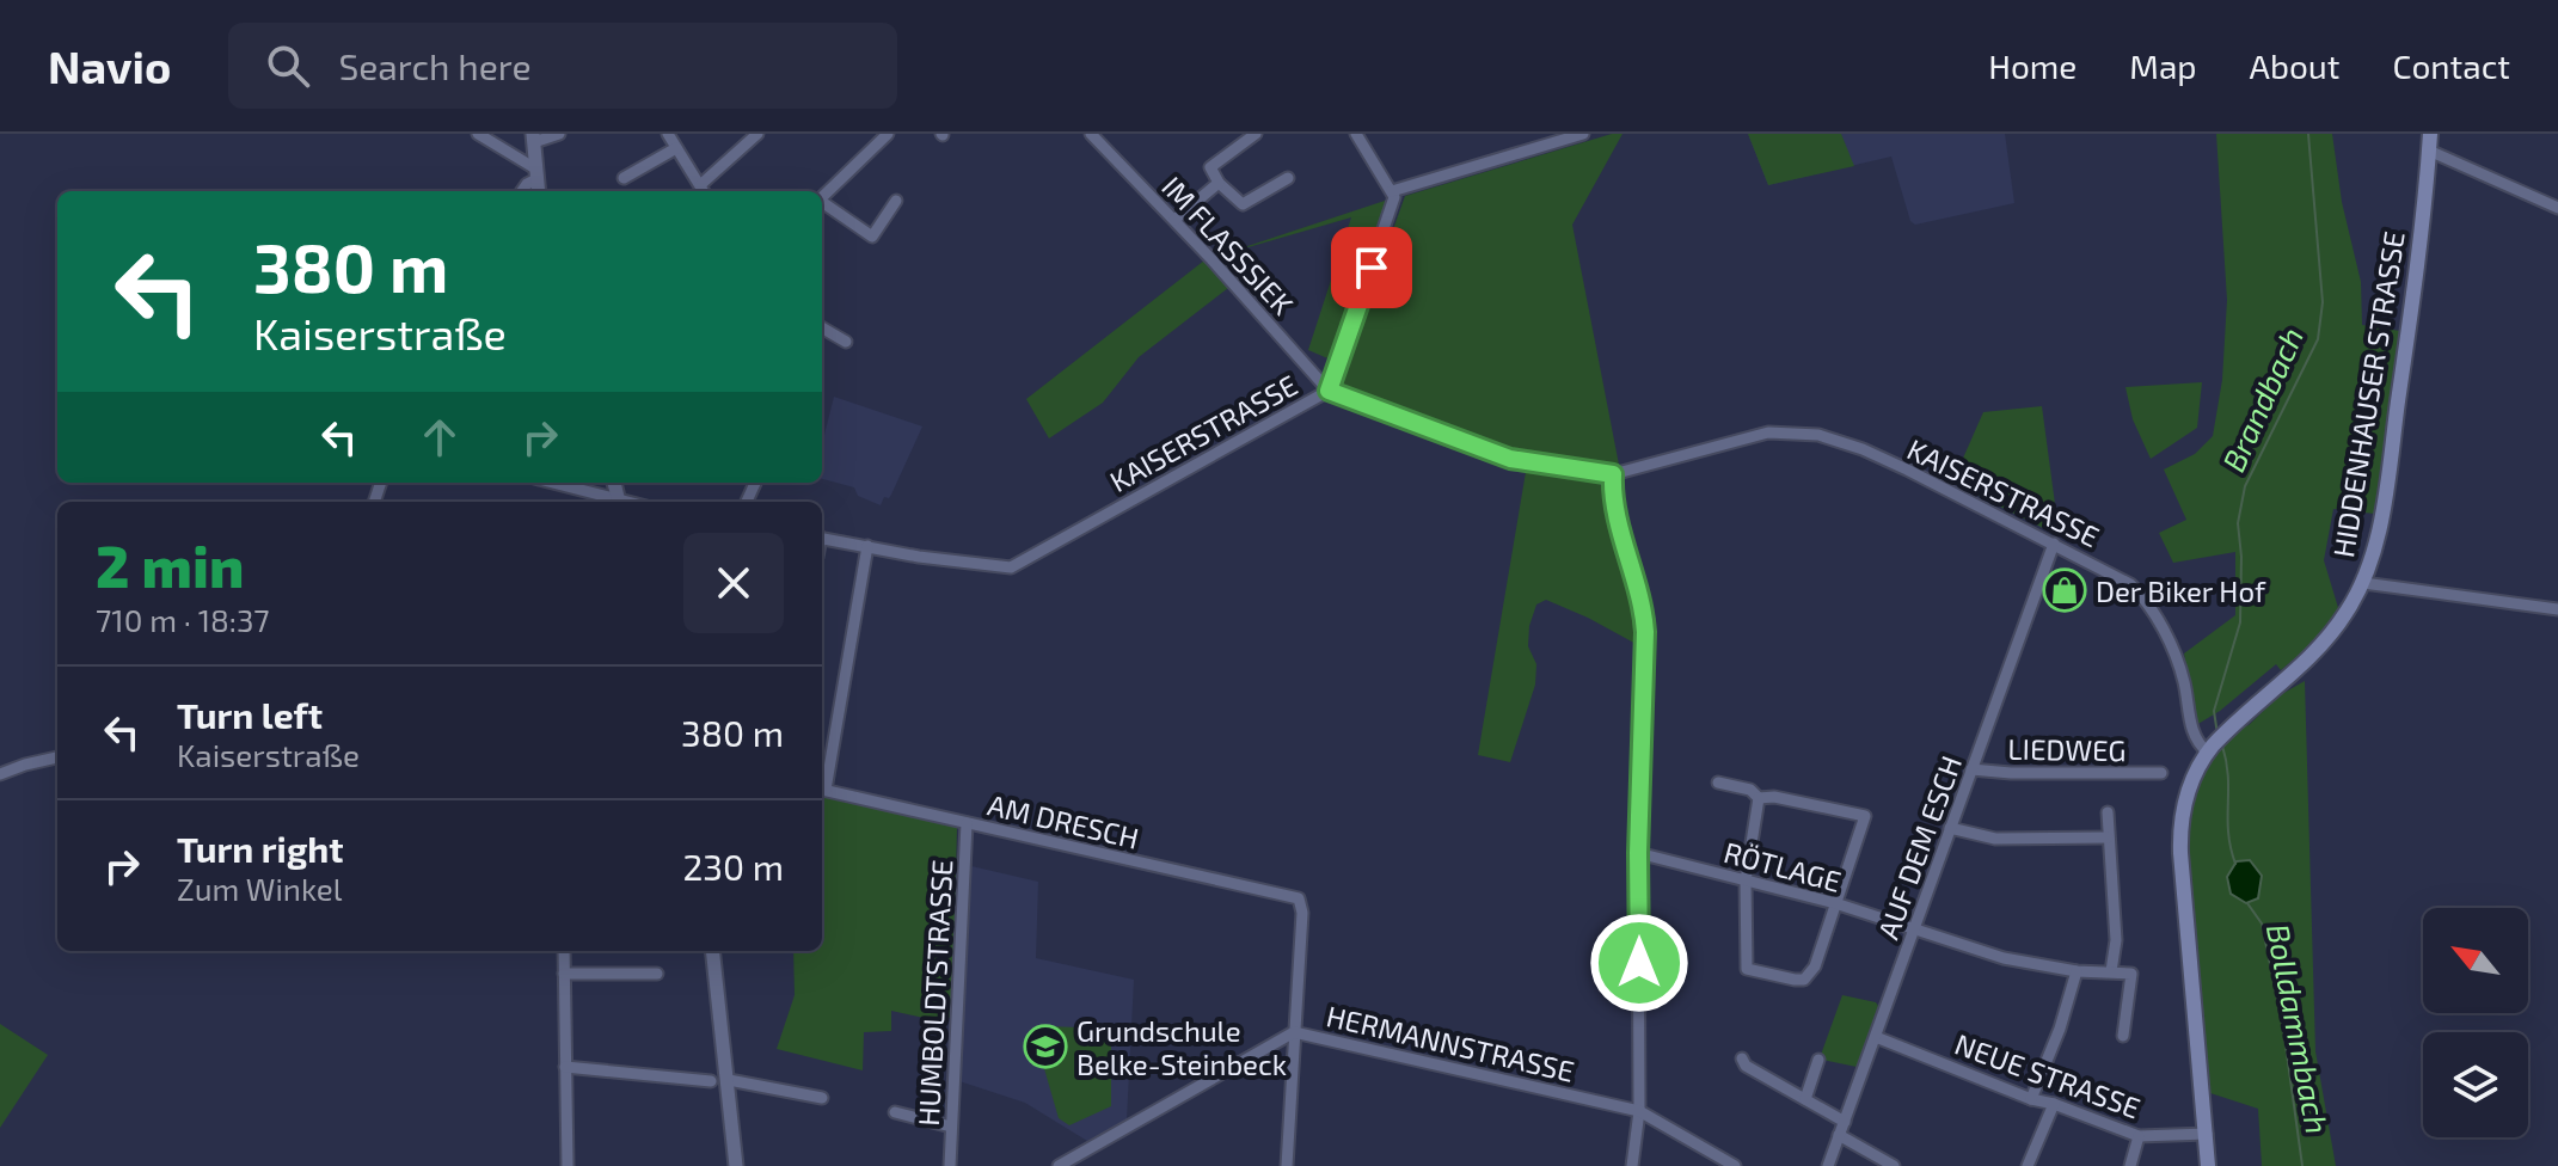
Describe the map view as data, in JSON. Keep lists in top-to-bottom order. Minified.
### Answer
{"streets":{"main road":["HIDDENHAUSER STRASSE"],"street":["IM FLASSSIEK","KAISERSTRASSE","LIEDWEG","AM DRESCH","AUF DEM ESCH","RÖTLAGE","HUMBOLDTSTRASSE","HERMANNSTRASSE","NEUE STRASSE"]},"crossings":[["IM FLASSSIEK","KAISERSTRASSE"],["HIDDENHAUSER STRASSE","KAISERSTRASSE"],["HIDDENHAUSER STRASSE","NEUE STRASSE"],["KAISERSTRASSE","AUF DEM ESCH"],["LIEDWEG","AUF DEM ESCH"],["AM DRESCH","HUMBOLDTSTRASSE"],["AM DRESCH","HERMANNSTRASSE"],["AUF DEM ESCH","RÖTLAGE"],["AUF DEM ESCH","NEUE STRASSE"]],"water":["Brandbach","Bolldammbach"],"places":{"shop":["Der Biker Hof"],"school or university":["Grundschule Belke-Steinbeck"]},"north":"top left","page":{"header":"Navio","search":"Search here","nav":["Home","Map","About","Contact"],"turn":["380 m","Kaiserstraße"],"heading":["2 min","710 m · 18:37"],"list":[{"name":"Turn left","note":"Kaiserstraße","value":"380 m"},{"name":"Turn right","note":"Zum Winkel","value":"230 m"}]}}
